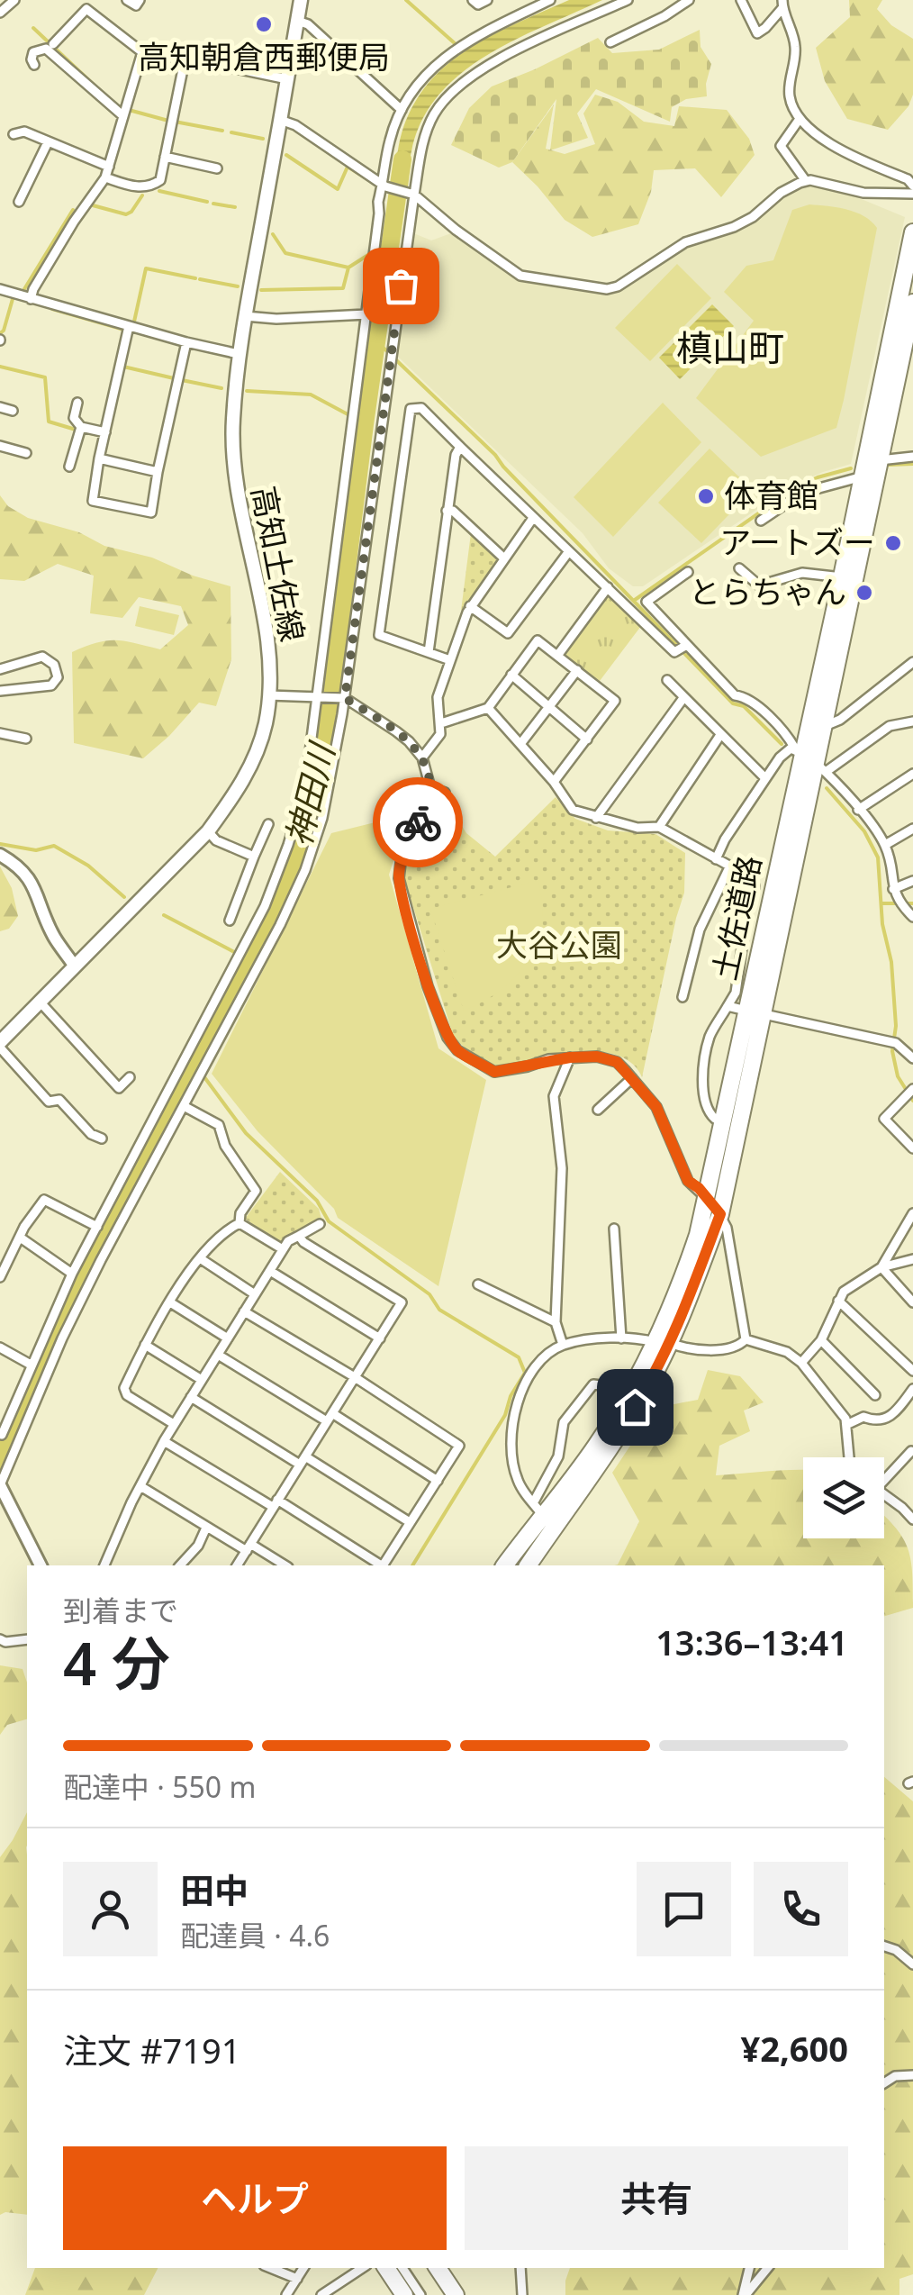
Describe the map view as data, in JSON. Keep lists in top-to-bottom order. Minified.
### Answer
{"streets":{"highway":["土佐道路"],"main road":["高知土佐線"]},"districts":["槙山町"],"water":["神田川"],"parks":["大谷公園"],"places":["高知朝倉西郵便局","体育館","アートズー","とらちゃん"],"page":{"heading":["4 分","到着まで","13:36–13:41"],"panel":["田中","配達員 · 4.6","注文 #7191","¥2,600"],"bar":"配達中 · 550 m","buttons":["ヘルプ","共有"]}}
